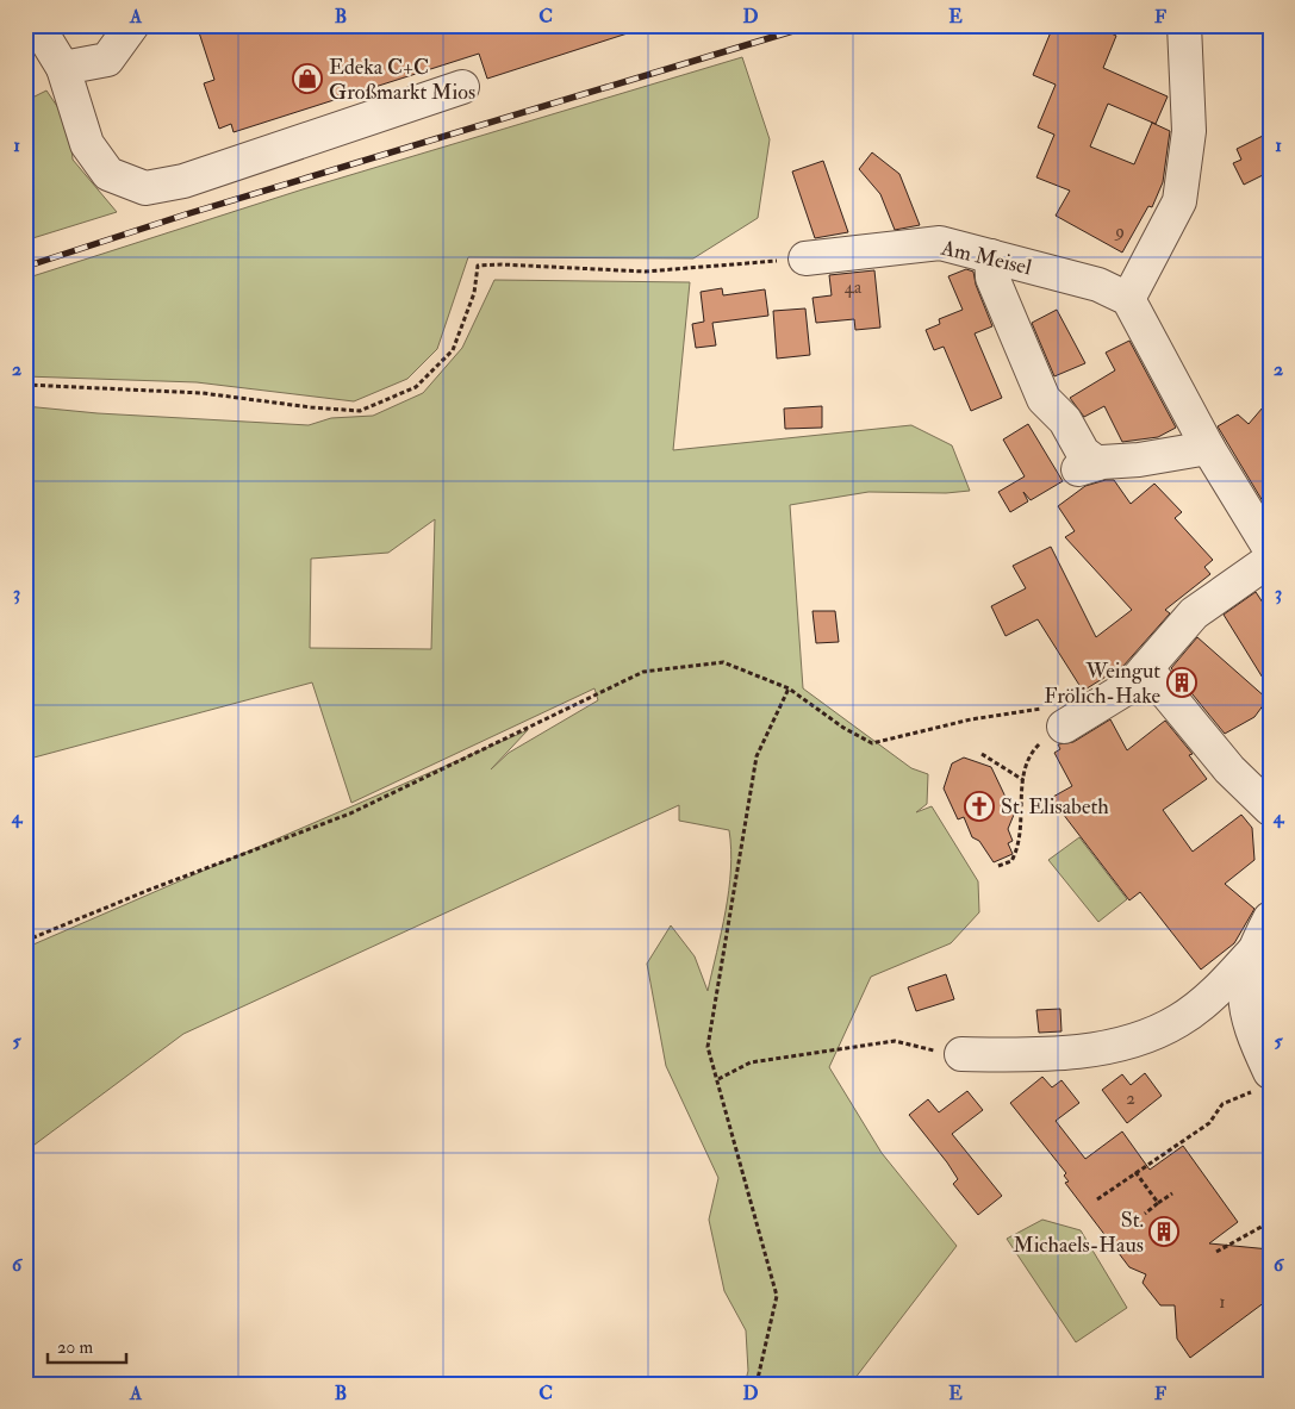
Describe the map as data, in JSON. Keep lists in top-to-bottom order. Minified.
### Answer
{"streets":{"street":["Am Meisel"]},"places":{"shop":["Edeka C+C Großmarkt Mios"],"building":["Weingut Frölich-Hake","St. Michaels-Haus"],"church":["St. Elisabeth"]},"house_numbers":["9","4a","2","1"],"scale_bar":"20 m","grid":{"columns":["A","B","C","D","E","F"],"rows":["1","2","3","4","5","6"]}}
